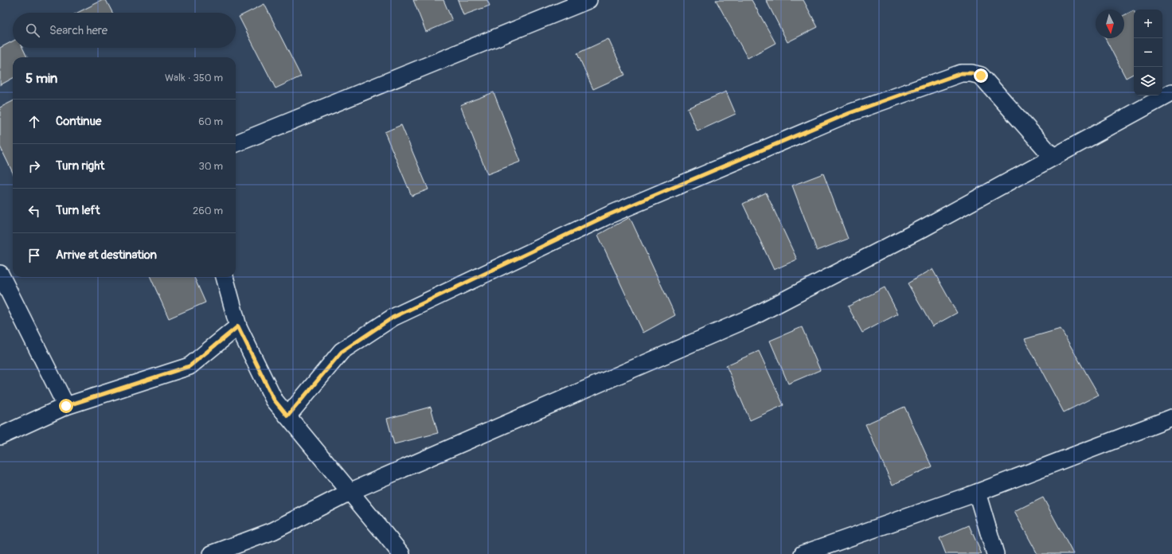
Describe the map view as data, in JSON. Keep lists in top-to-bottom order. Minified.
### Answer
{"north":"bottom","page":{"map_buttons":["+","−"],"search":"Search here","heading":["5 min","Walk · 350 m"],"list":[["Continue","60 m"],["Turn right","30 m"],["Turn left","260 m"],"Arrive at destination"]}}
